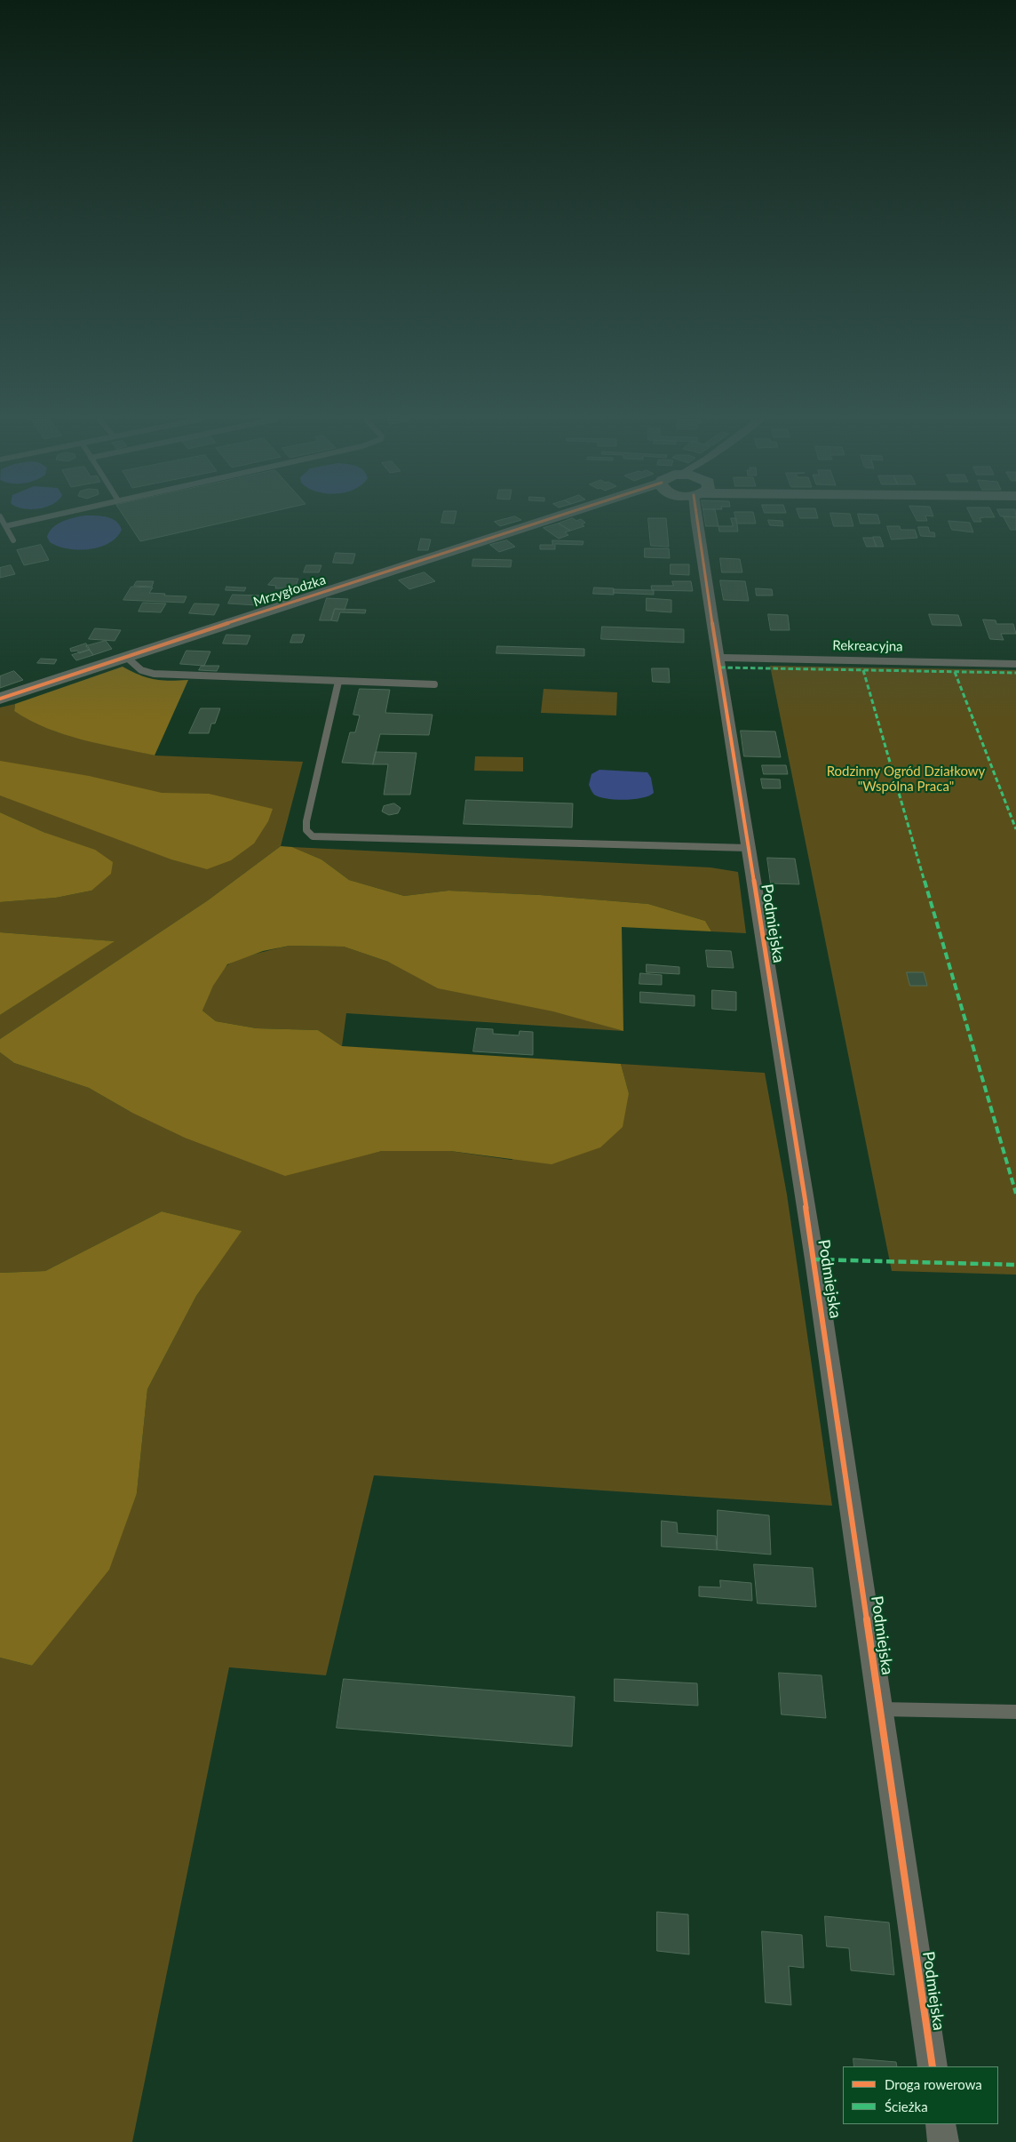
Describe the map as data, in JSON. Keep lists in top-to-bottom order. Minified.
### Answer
{"streets":{"street":["Mrzygłodzka","Rekreacyjna","Podmiejska"]},"crossings":[["Rekreacyjna","Podmiejska"]],"parks":["Rodzinny Ogród Działkowy \"Wspólna Praca\""],"legend":["Droga rowerowa","Ścieżka"]}
